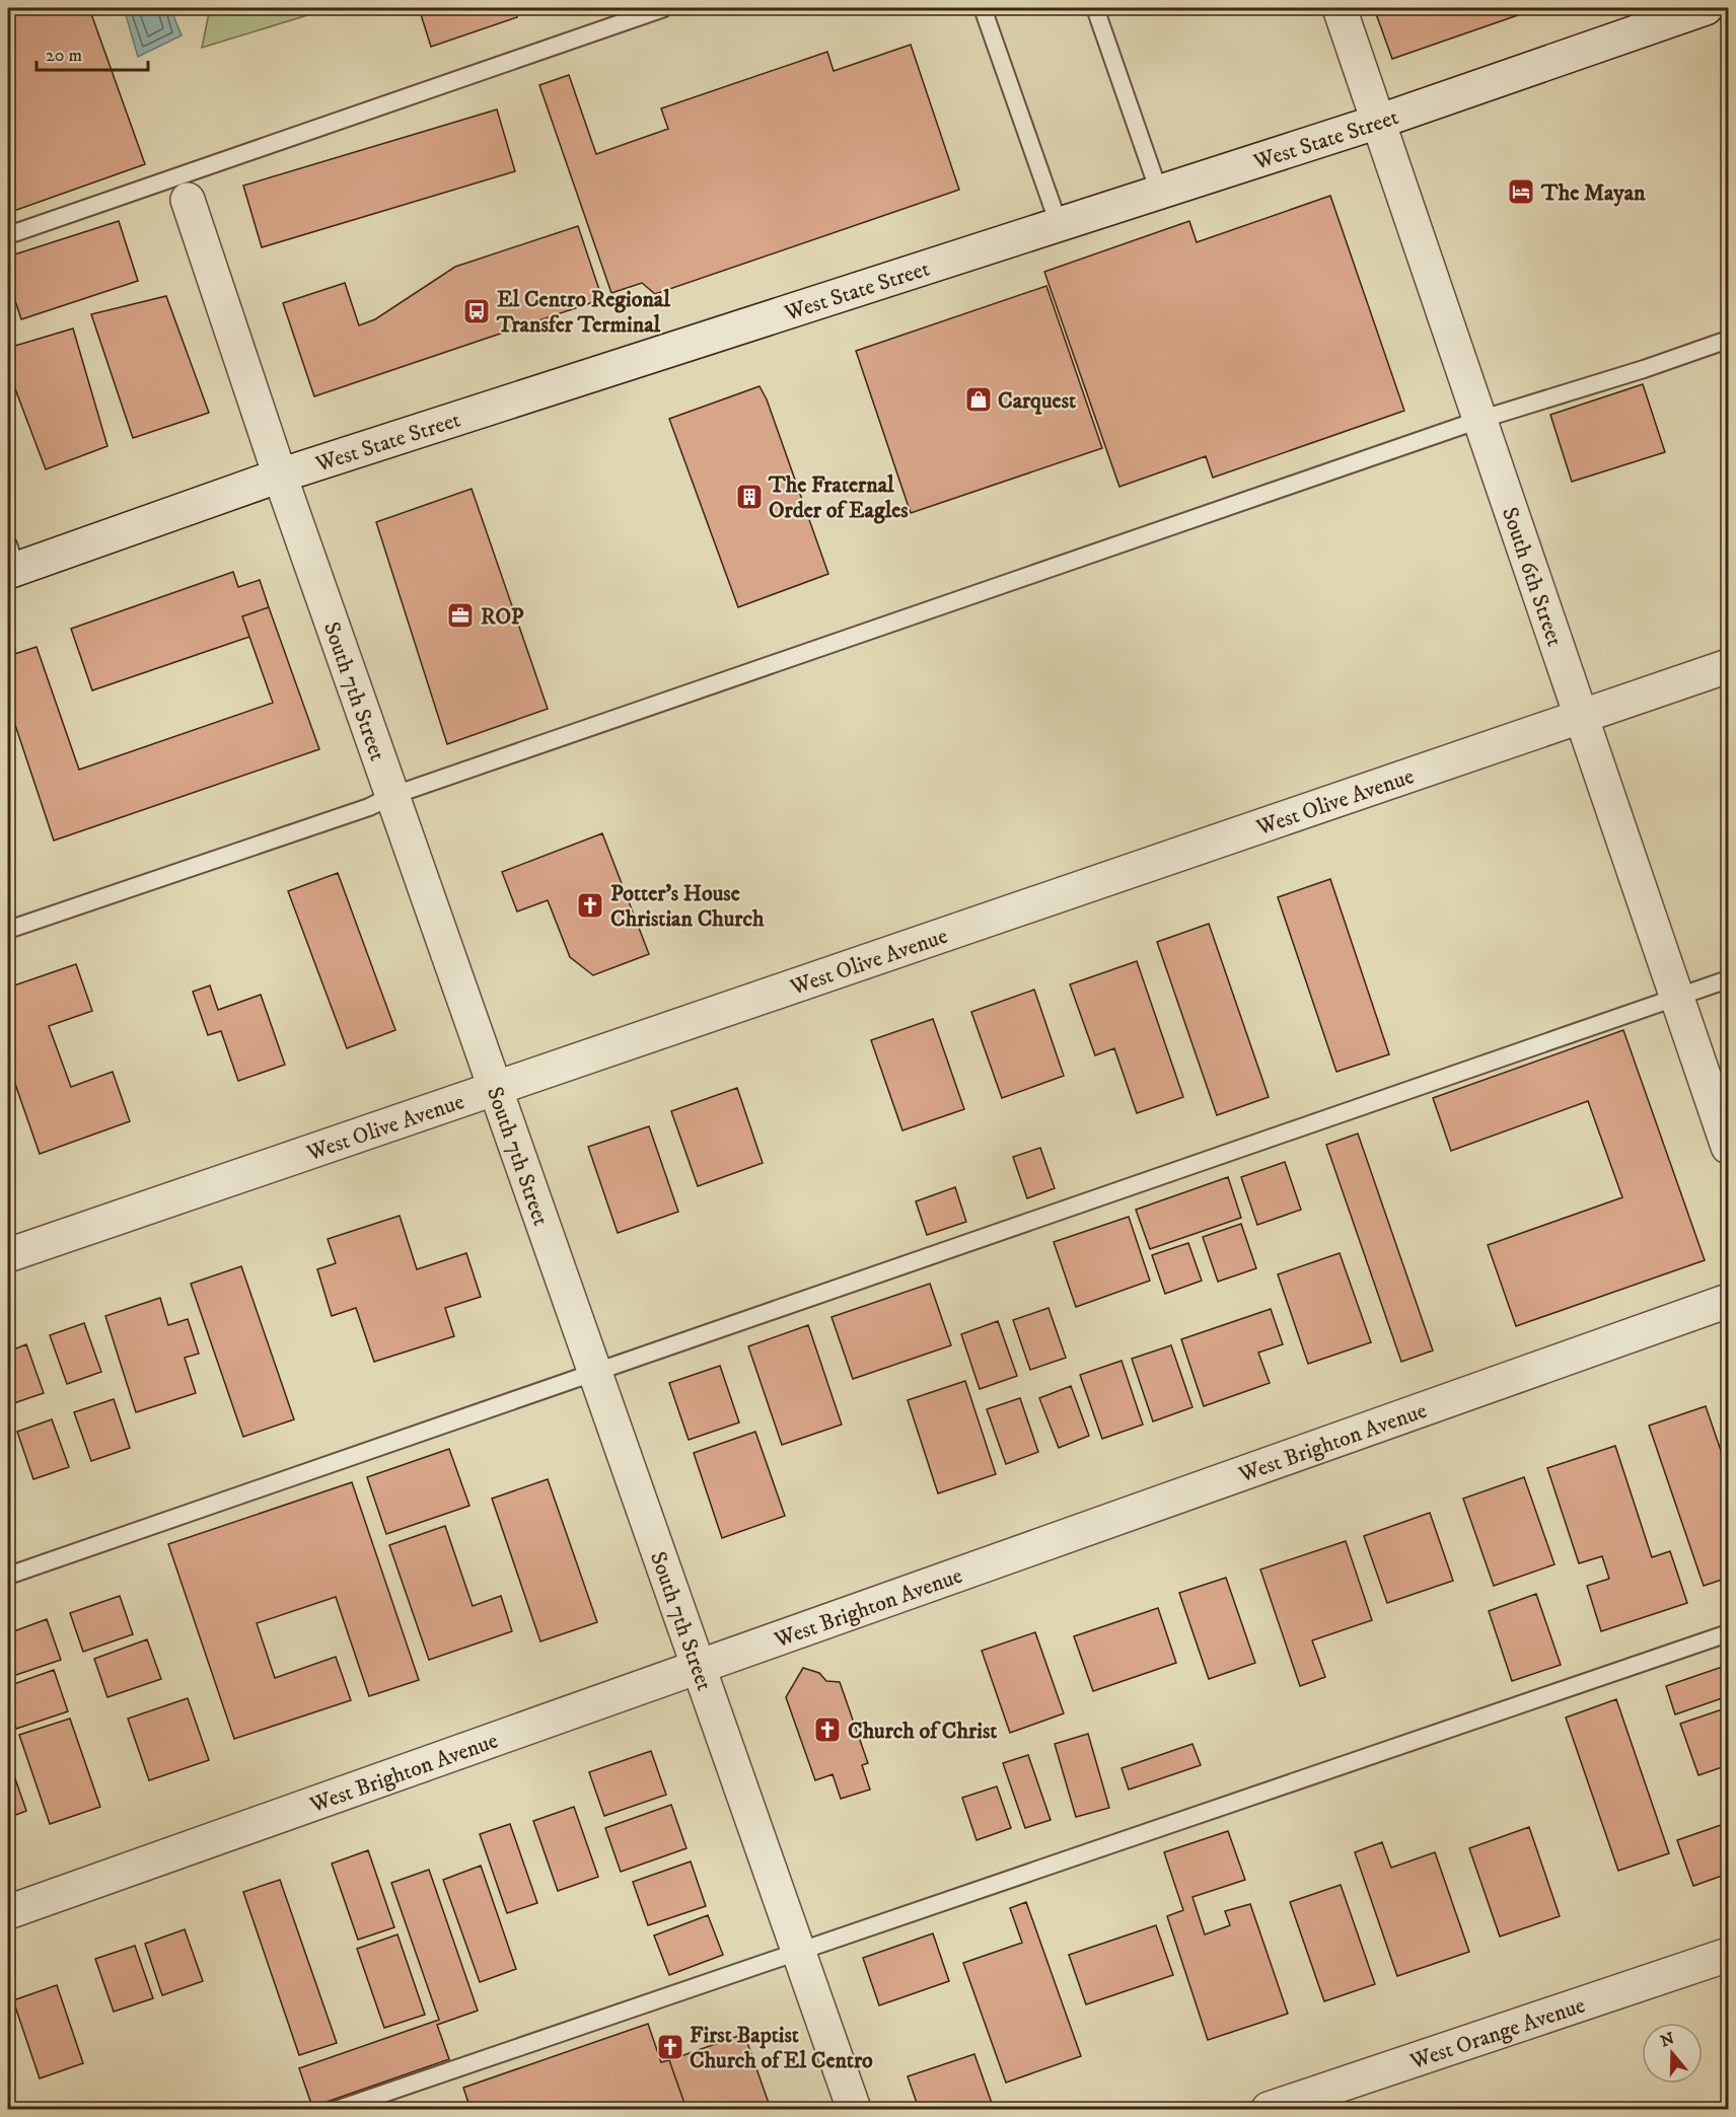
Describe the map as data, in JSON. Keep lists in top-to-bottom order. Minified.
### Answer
{"streets":{"street":["West State Street","South 6th Street","South 7th Street","West Olive Avenue","West Brighton Avenue","West Orange Avenue"]},"crossings":[["West State Street","South 6th Street"],["West State Street","South 7th Street"],["South 6th Street","West Olive Avenue"],["South 7th Street","West Olive Avenue"],["South 7th Street","West Brighton Avenue"]],"places":{"hotel":["The Mayan"],"bus stop":["El Centro Regional Transfer Terminal"],"shop":["Carquest"],"building":["The Fraternal Order of Eagles"],"office":["ROP"],"church":["Potter's House Christian Church","Church of Christ","First Baptist Church of El Centro"]},"scale_bar":"20 m","north":"top"}
